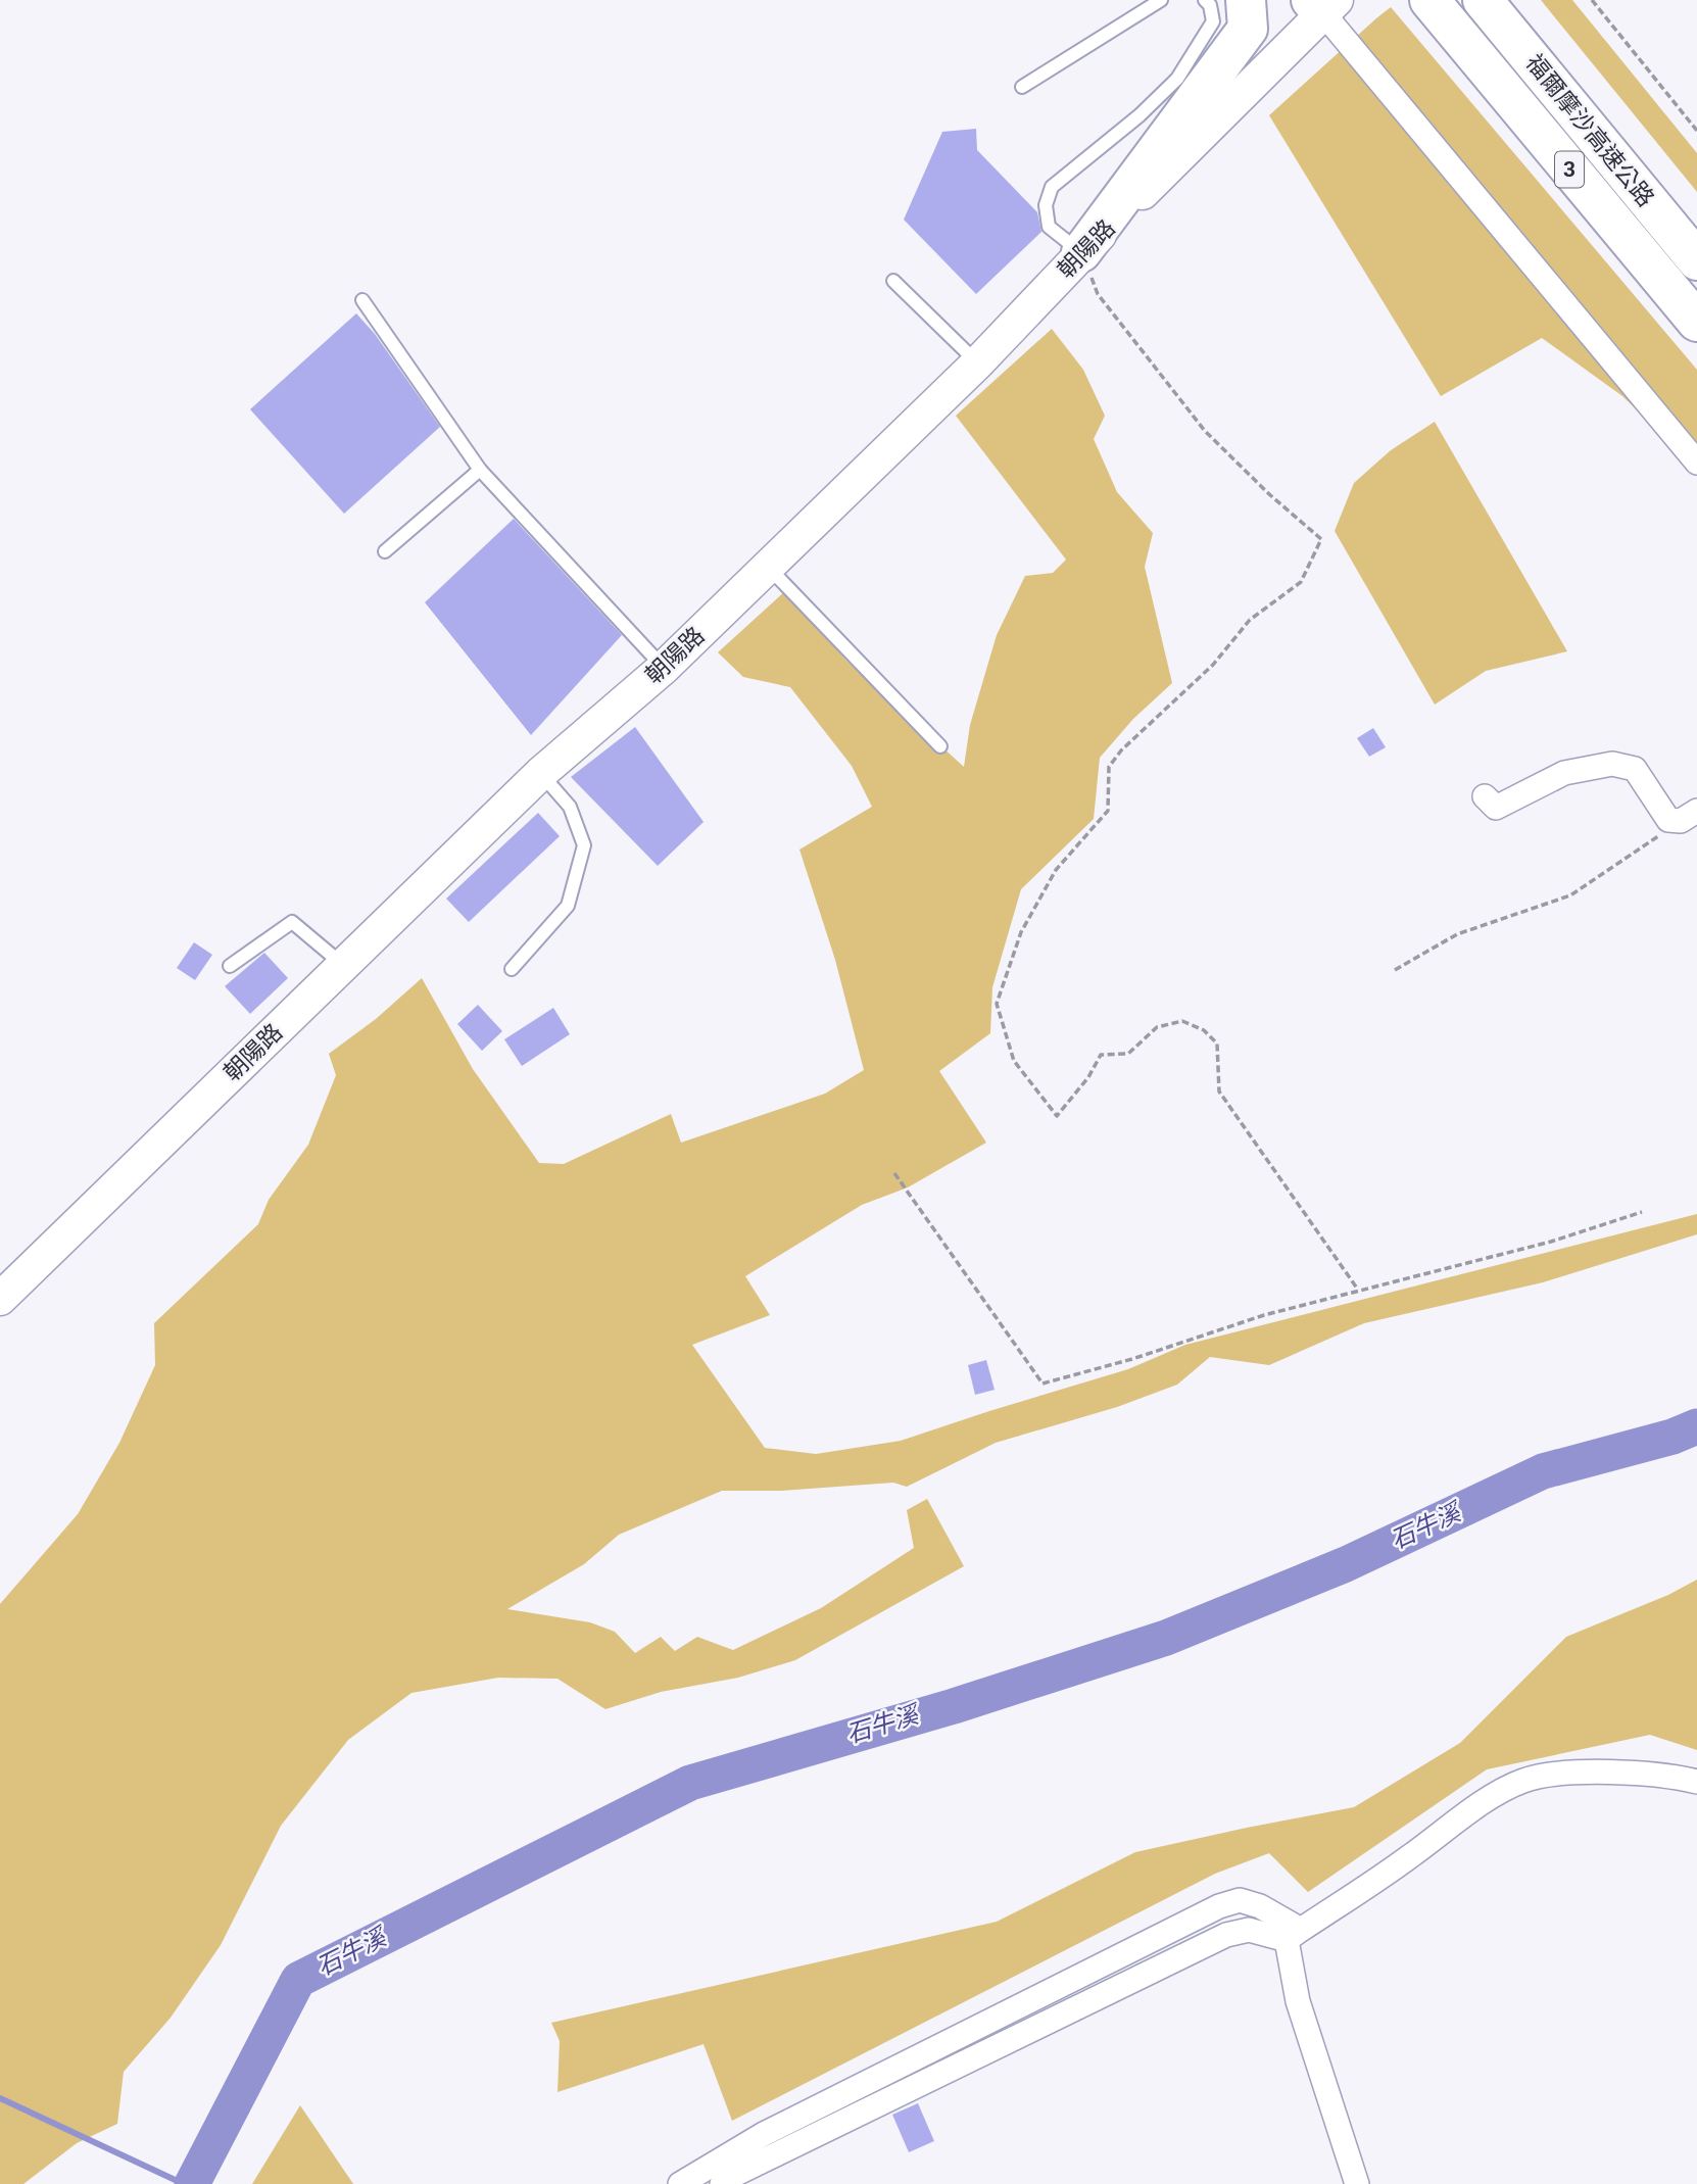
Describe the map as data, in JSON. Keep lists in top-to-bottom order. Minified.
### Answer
{"streets":{"highway":["福爾摩沙高速公路","3"],"main road":["朝陽路"]},"water":["石牛溪"]}
